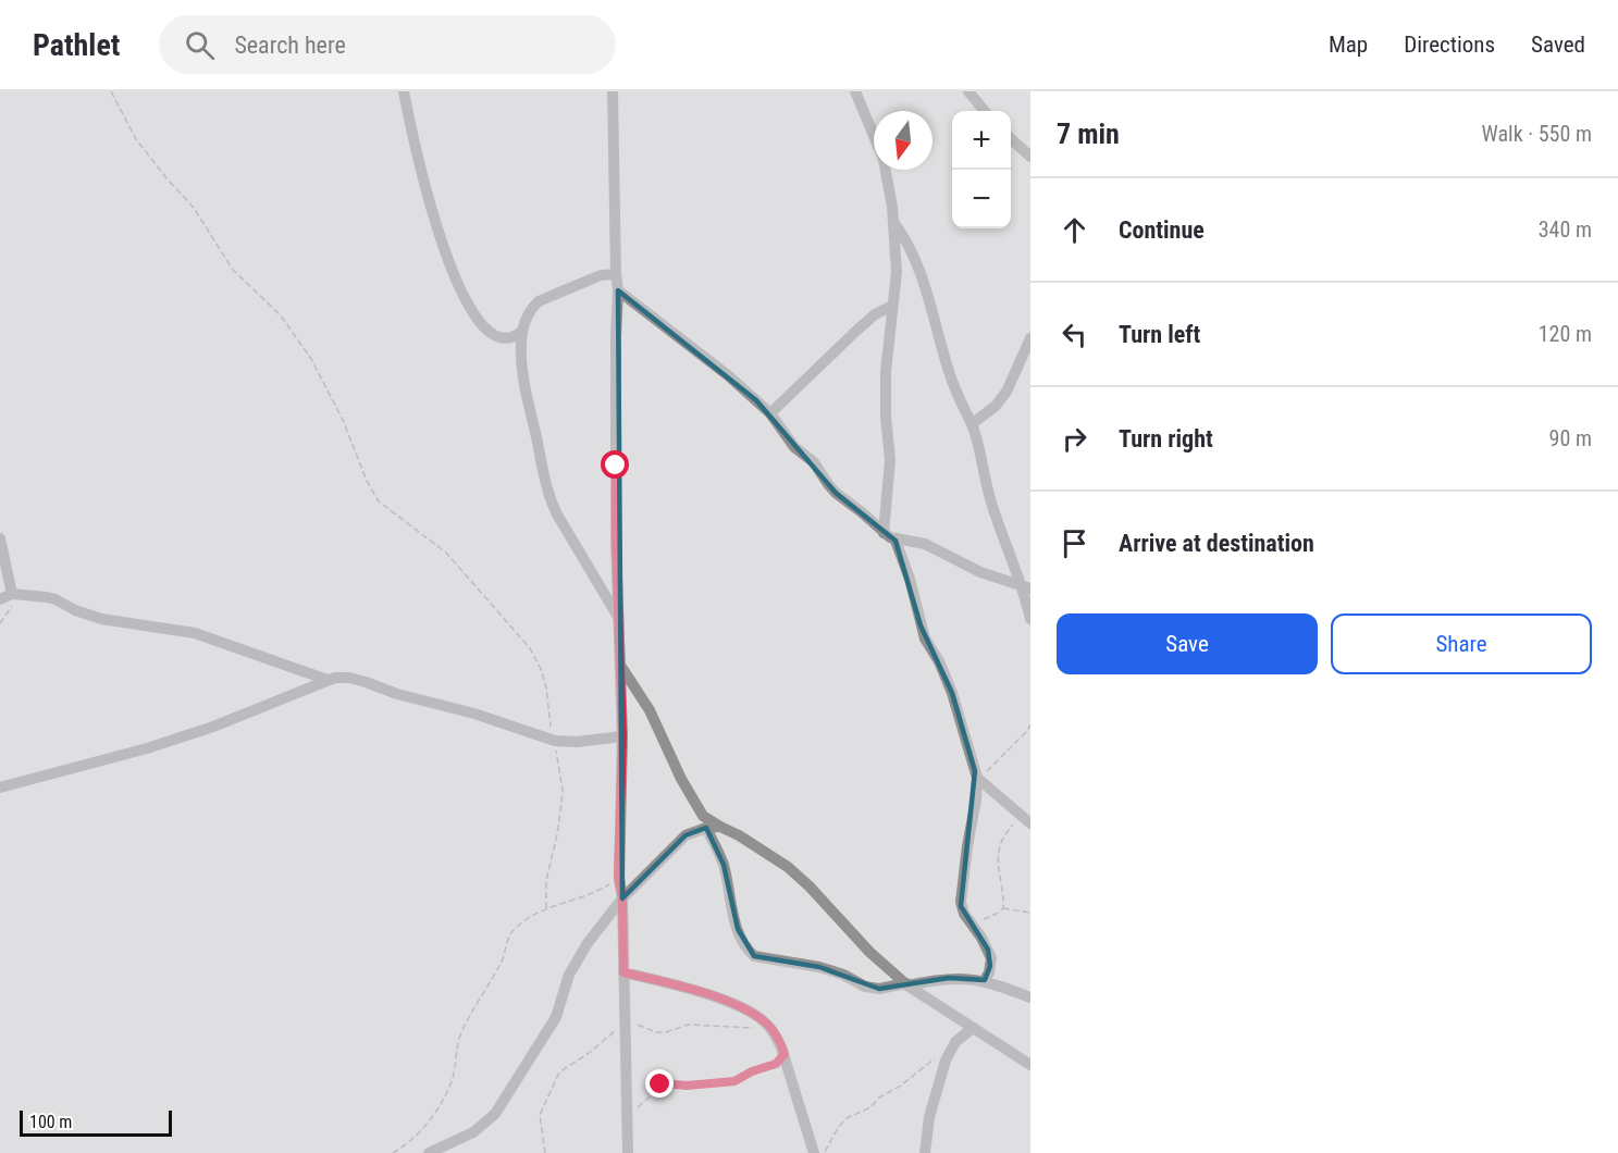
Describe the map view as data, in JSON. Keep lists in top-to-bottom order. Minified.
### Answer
{"scale_bar":"100 m","north":"bottom","page":{"header":"Pathlet","search":"Search here","nav":["Map","Directions","Saved"],"heading":["7 min","Walk · 550 m"],"map_buttons":["+","−"],"list":[["Continue","340 m"],["Turn left","120 m"],["Turn right","90 m"],"Arrive at destination"],"buttons":["Save","Share"],"scale":"100 m"}}
